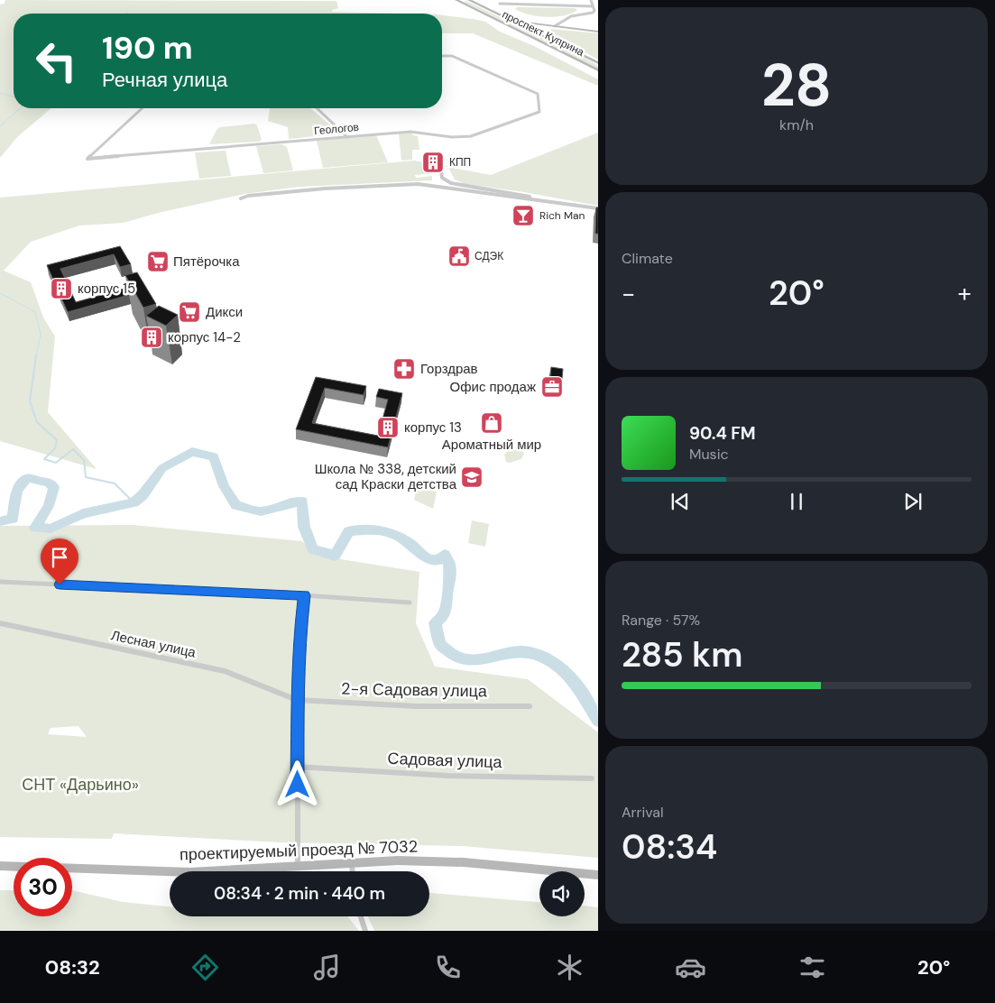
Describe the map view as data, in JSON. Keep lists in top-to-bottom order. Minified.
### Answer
{"streets":{"main road":["проспект Куприна","проектируемый проезд № 7032"],"street":["Геологов","Лесная улица","2-я Садовая улица","Садовая улица"]},"crossings":[["Лесная улица","2-я Садовая улица"]],"parks":["СНТ «Дарьино»"],"places":{"building":["КПП","корпус 15","корпус 14-2","корпус 13"],"bar":["Rich Man"],"public building":["СДЭК"],"supermarket":["Пятёрочка","Дикси"],"pharmacy":["Горздрав"],"office":["Офис продаж"],"shop":["Ароматный мир"],"school or university":["Школа № 338, детский сад Краски детства"]},"page":{"tile":[["28","km/h"],"Climate",["Range · 57%","285 km"],["Arrival","08:34"]],"turn":["190 m","Речная улица"],"heat":["−","20°","+"],"song":["90.4 FM","Music"],"limit":"30","trip":"08:34 · 2 min · 440 m","tabs":["08:32","20°"]}}
